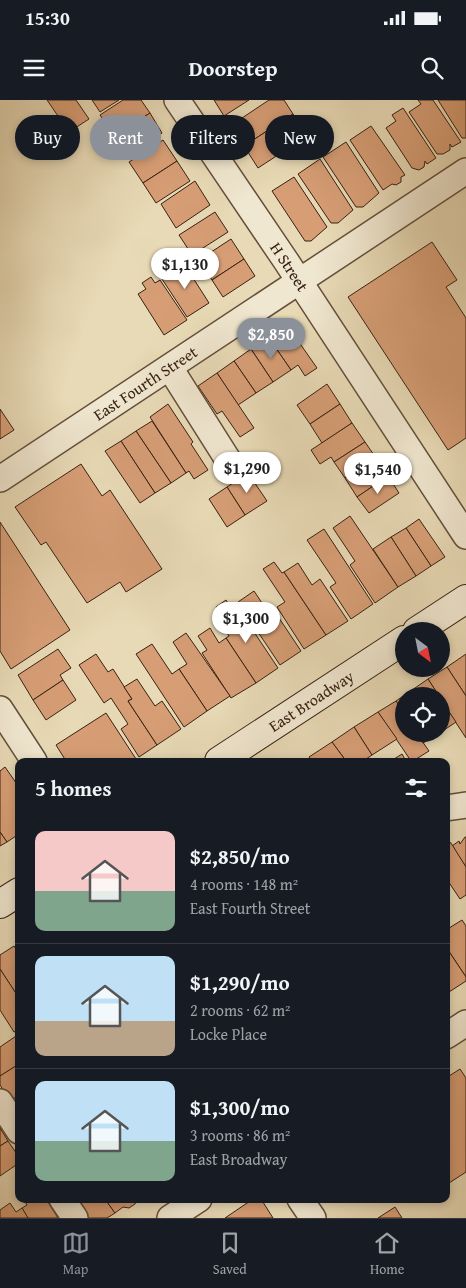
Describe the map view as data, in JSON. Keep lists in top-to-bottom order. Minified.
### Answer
{"streets":{"main road":["East Broadway"],"street":["H Street","East Fourth Street"]},"crossings":[["H Street","East Fourth Street"]],"north":"bottom right","page":{"status":"15:30","header":"Doorstep","chip":["Buy","Rent","Filters","New"],"price":["$1,130","$2,850","$1,290","$1,540","$1,300"],"heading":"5 homes","list":[{"name":"$2,850/mo","note":"4 rooms · 148 m² · East Fourth Street"},{"name":"$1,290/mo","note":"2 rooms · 62 m² · Locke Place"},{"name":"$1,300/mo","note":"3 rooms · 86 m² · East Broadway"}],"tabs":["Map","Saved","Home"]}}
